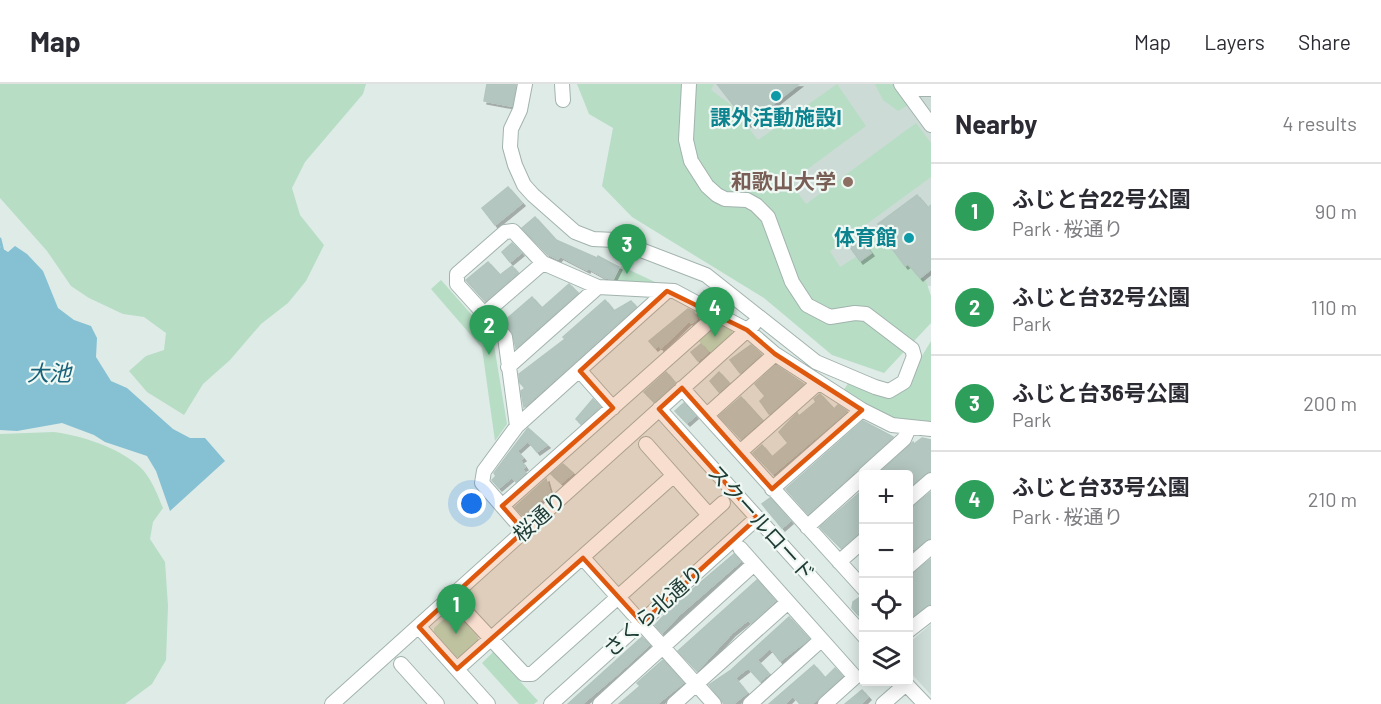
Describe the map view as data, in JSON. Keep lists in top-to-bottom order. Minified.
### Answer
{"streets":{"street":["桜通り","スクールロード","さくら北通り"]},"crossings":[["桜通り","スクールロード"],["スクールロード","さくら北通り"]],"water":["大池"],"places":["課外活動施設I","和歌山大学","体育館"],"page":{"header":"Map","nav":["Map","Layers","Share"],"heading":["Nearby","4 results"],"list":[{"mark":"1","name":"ふじと台22号公園","note":"Park · 桜通り","value":"90 m"},{"mark":"2","name":"ふじと台32号公園","note":"Park","value":"110 m"},{"mark":"3","name":"ふじと台36号公園","note":"Park","value":"200 m"},{"mark":"4","name":"ふじと台33号公園","note":"Park · 桜通り","value":"210 m"}],"pins":["3","4","2","1"],"map_buttons":["+","−"]}}
